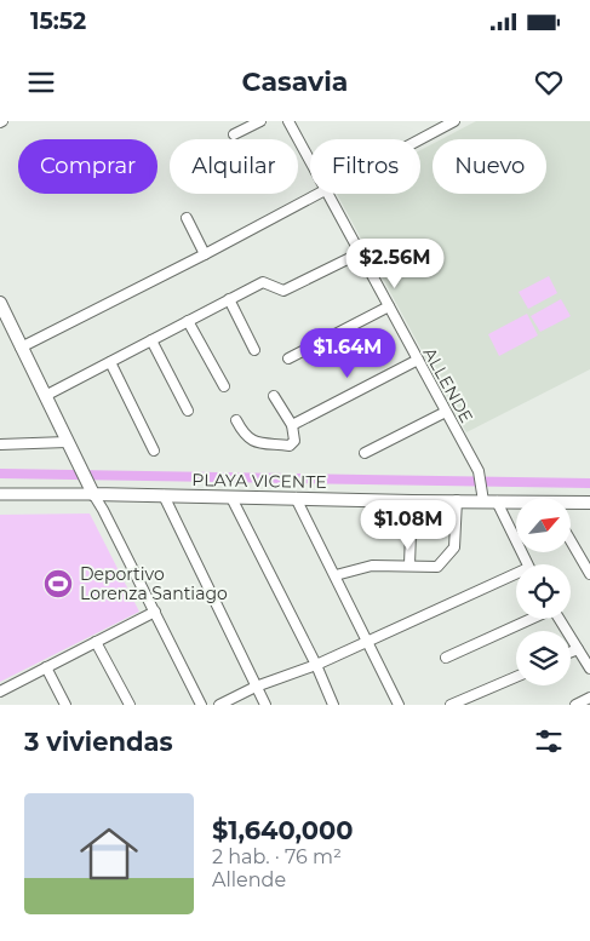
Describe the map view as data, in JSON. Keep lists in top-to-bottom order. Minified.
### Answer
{"streets":{"main road":["PLAYA VICENTE"],"street":["ALLENDE"]},"crossings":[["ALLENDE","PLAYA VICENTE"]],"places":{"sports":["Deportivo Lorenza Santiago"]},"north":"top right","page":{"status":"15:52","header":"Casavia","chip":["Comprar","Alquilar","Filtros","Nuevo"],"price":["$2.56M","$1.64M","$1.08M"],"heading":"3 viviendas","list":[{"name":"$1,640,000","note":"2 hab. · 76 m² · Allende"}]}}
